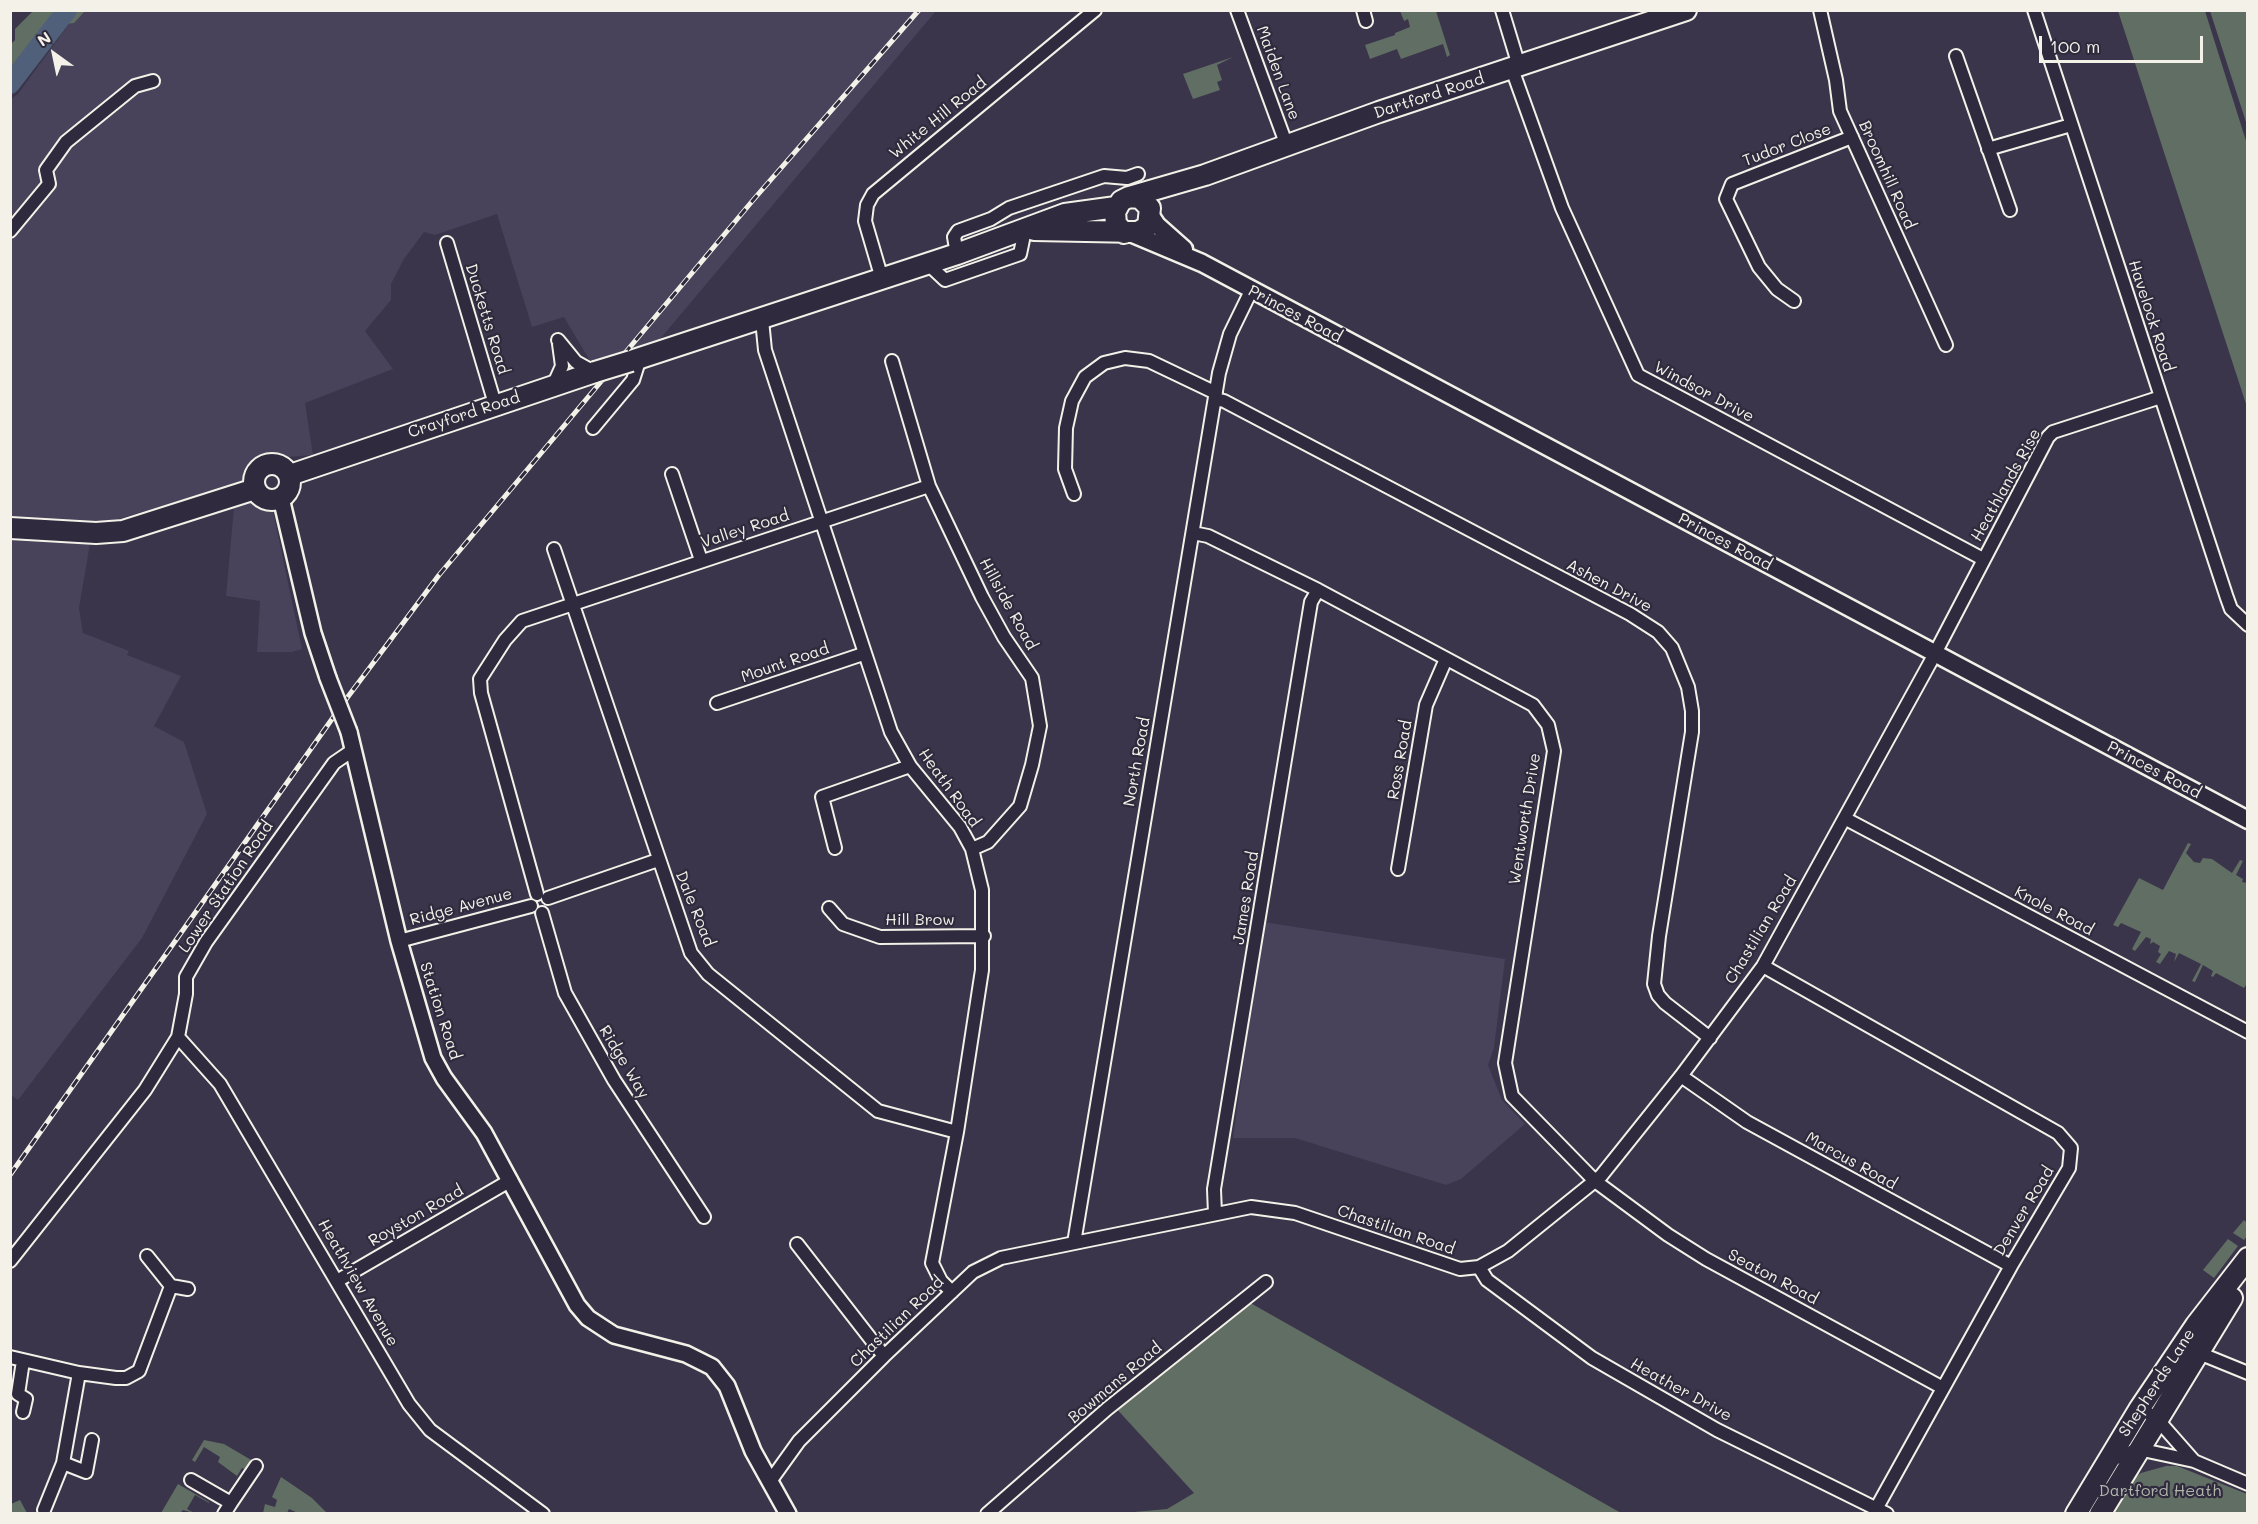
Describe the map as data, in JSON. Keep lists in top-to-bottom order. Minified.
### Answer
{"streets":{"main road":["Dartford Road","Princes Road","Crayford Road","Shepherds Lane"],"street":["Maiden Lane","White Hill Road","Tudor Close","Broomhill Road","Havelock Road","Ducketts Road","Windsor Drive","Heathlands Rise","Valley Road","Ashen Drive","Hillside Road","Mount Road","Ross Road","North Road","Heath Road","Wentworth Drive","Lower Station Road","James Road","Ridge Avenue","Dale Road","Knole Road","Hill Brow","Chastilian Road","Station Road","Ridge Way","Marcus Road","Denver Road","Royston Road","Seaton Road","Heathview Avenue","Bowmans Road","Heather Drive"]},"crossings":[["Maiden Lane","Dartford Road"],["Dartford Road","Princes Road"],["Dartford Road","Windsor Drive"],["Dartford Road","Crayford Road"],["White Hill Road","Crayford Road"],["Tudor Close","Broomhill Road"],["Princes Road","Crayford Road"],["Princes Road","Heathlands Rise"],["Princes Road","North Road"],["Princes Road","Chastilian Road"],["Havelock Road","Heathlands Rise"],["Ducketts Road","Crayford Road"],["Windsor Drive","Heathlands Rise"],["Crayford Road","Heath Road"],["Crayford Road","Station Road"],["Heathlands Rise","Chastilian Road"],["Valley Road","Hillside Road"],["Valley Road","Heath Road"],["Valley Road","Dale Road"],["Ashen Drive","North Road"],["Ashen Drive","Chastilian Road"],["Hillside Road","Heath Road"],["Mount Road","Heath Road"],["Ross Road","Wentworth Drive"],["North Road","Wentworth Drive"],["North Road","Chastilian Road"],["Heath Road","Dale Road"],["Heath Road","Hill Brow"],["Heath Road","Chastilian Road"],["Wentworth Drive","James Road"],["Wentworth Drive","Chastilian Road"],["Wentworth Drive","Seaton Road"],["Lower Station Road","Station Road"],["Lower Station Road","Heathview Avenue"],["James Road","Chastilian Road"],["Ridge Avenue","Station Road"],["Ridge Avenue","Ridge Way"],["Knole Road","Chastilian Road"],["Chastilian Road","Station Road"],["Chastilian Road","Marcus Road"],["Chastilian Road","Denver Road"],["Chastilian Road","Seaton Road"],["Chastilian Road","Heather Drive"],["Station Road","Royston Road"],["Marcus Road","Denver Road"],["Denver Road","Seaton Road"],["Denver Road","Heather Drive"],["Royston Road","Heathview Avenue"]],"parks":["Dartford Heath"],"scale_bar":"100 m","north":"top left"}
